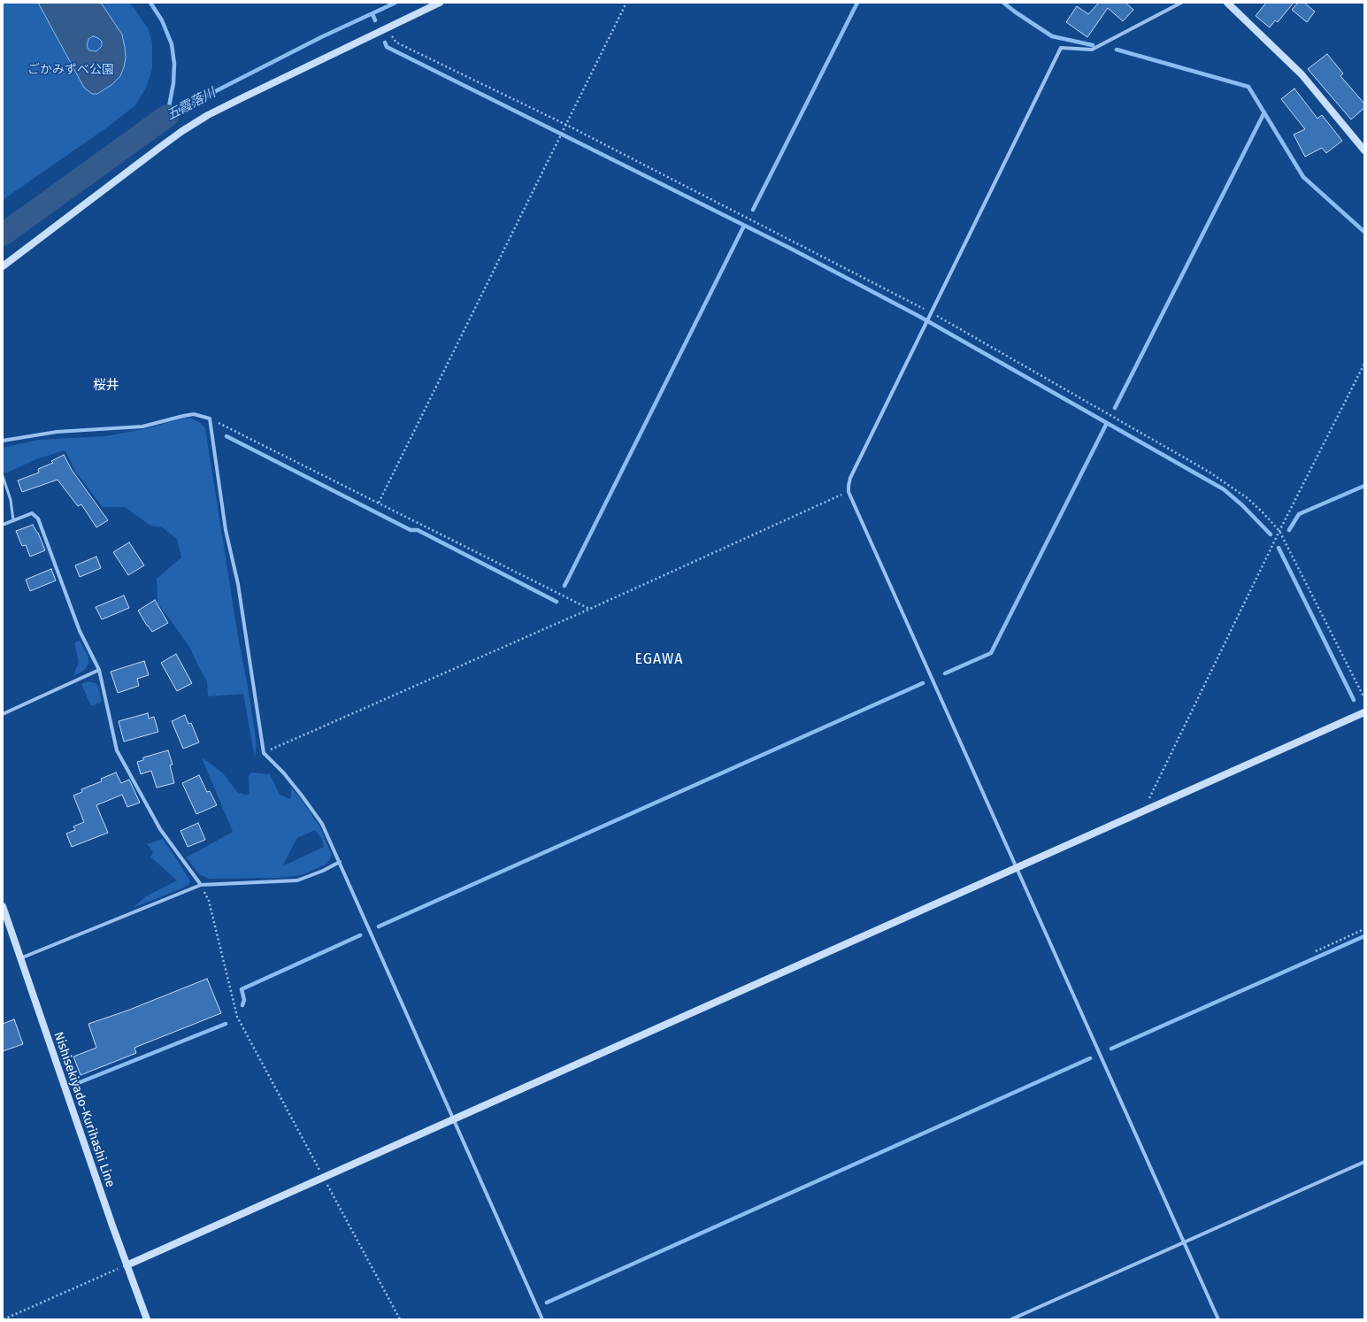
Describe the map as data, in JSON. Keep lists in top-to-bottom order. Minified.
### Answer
{"streets":{"street":["Nishisekiyado-Kurihashi Line"]},"districts":["桜井","EGAWA"],"water":["五霞落川"],"parks":["ごかみずべ公園"]}
